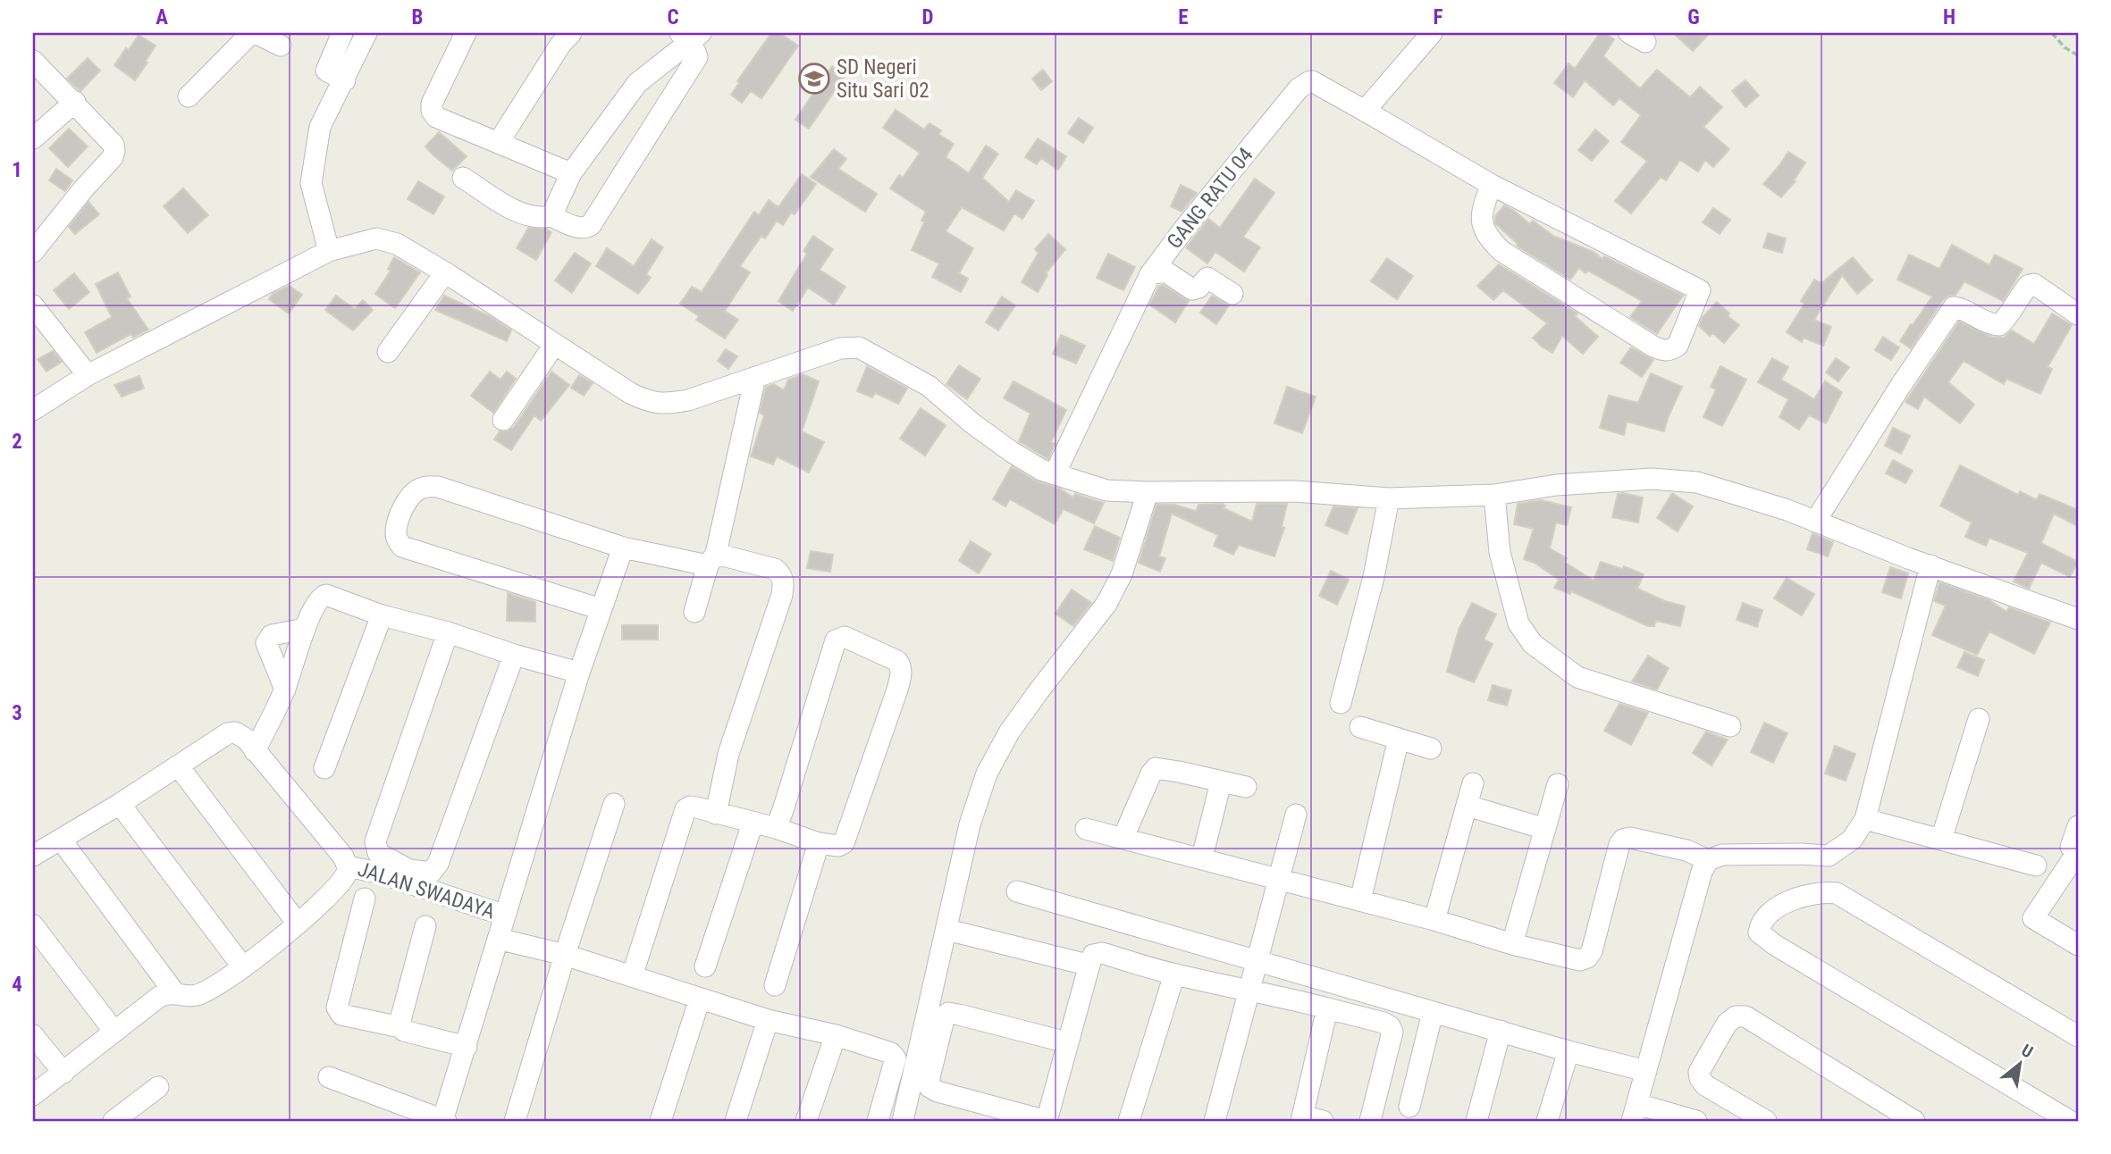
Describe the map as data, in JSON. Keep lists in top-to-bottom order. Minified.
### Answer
{"streets":{"street":["GANG RATU 04","JALAN SWADAYA"]},"places":{"school or university":["SD Negeri Situ Sari 02"]},"north":"top right","grid":{"columns":["A","B","C","D","E","F","G","H"],"rows":["1","2","3","4"]}}
